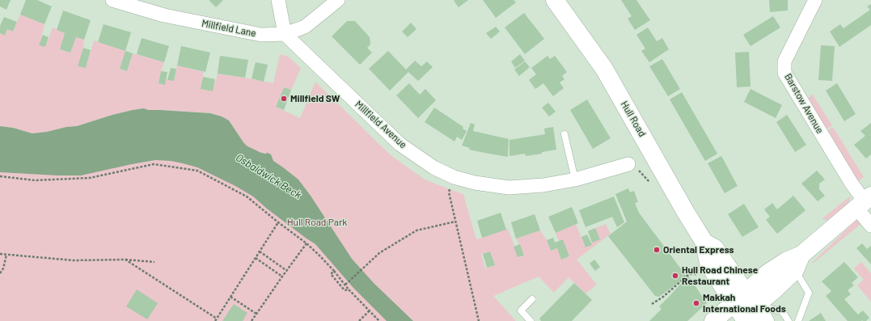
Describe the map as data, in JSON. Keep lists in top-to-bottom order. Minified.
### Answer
{"streets":{"main road":["Hull Road"],"street":["Millfield Lane","Barstow Avenue","Millfield Avenue"]},"crossings":[["Millfield Lane","Millfield Avenue"]],"water":["Osbaldwick Beck"],"parks":["Hull Road Park"],"places":["Millfield SW","Oriental Express","Hull Road Chinese Restaurant","Makkah International Foods"]}
